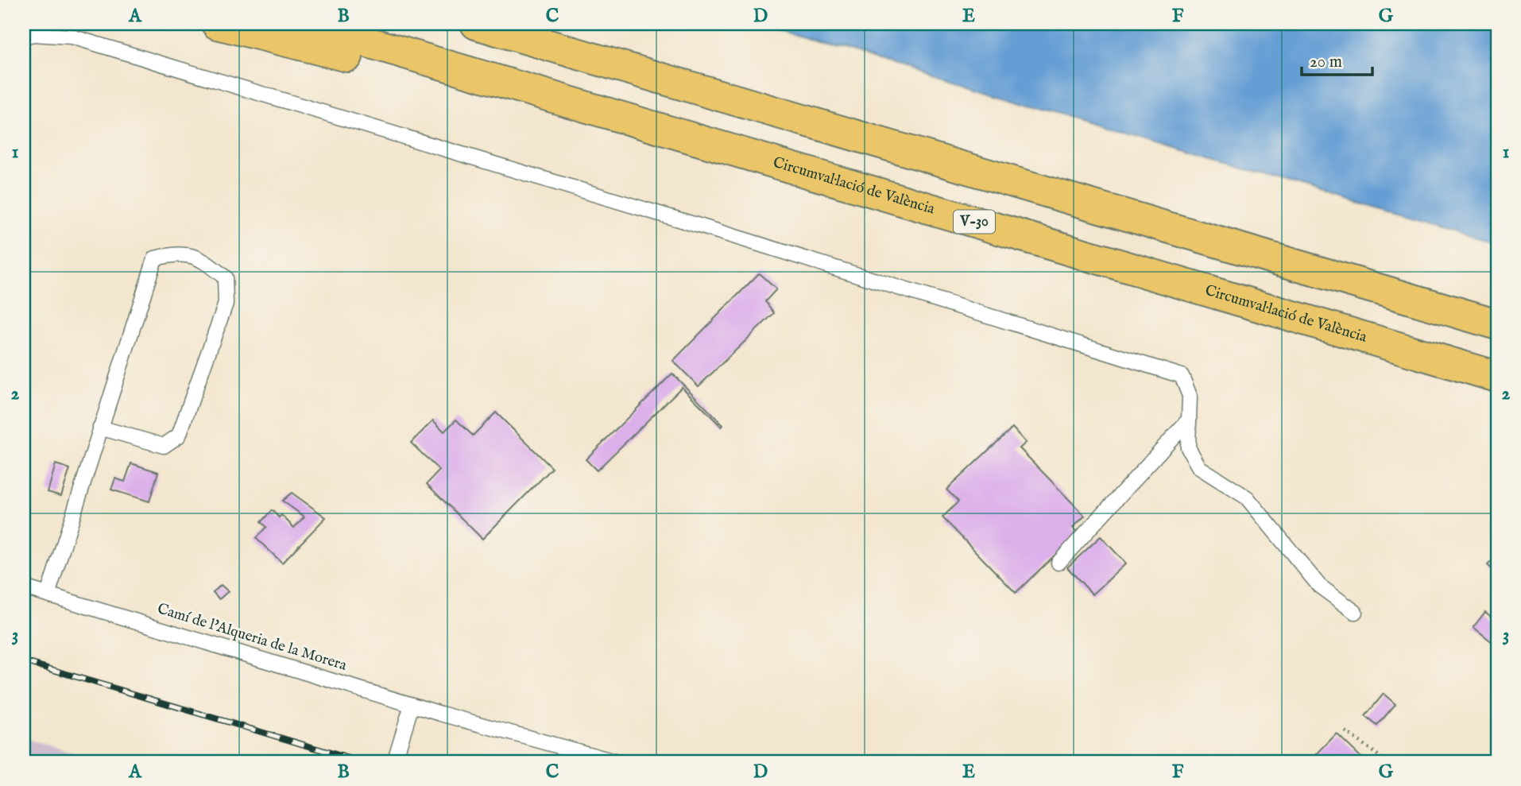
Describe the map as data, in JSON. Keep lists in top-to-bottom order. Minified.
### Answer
{"streets":{"highway":["Circumval·lació de València","V-30"],"lane":["Camí de l'Alqueria de la Morera"]},"scale_bar":"20 m","grid":{"columns":["A","B","C","D","E","F","G"],"rows":["1","2","3"]}}
